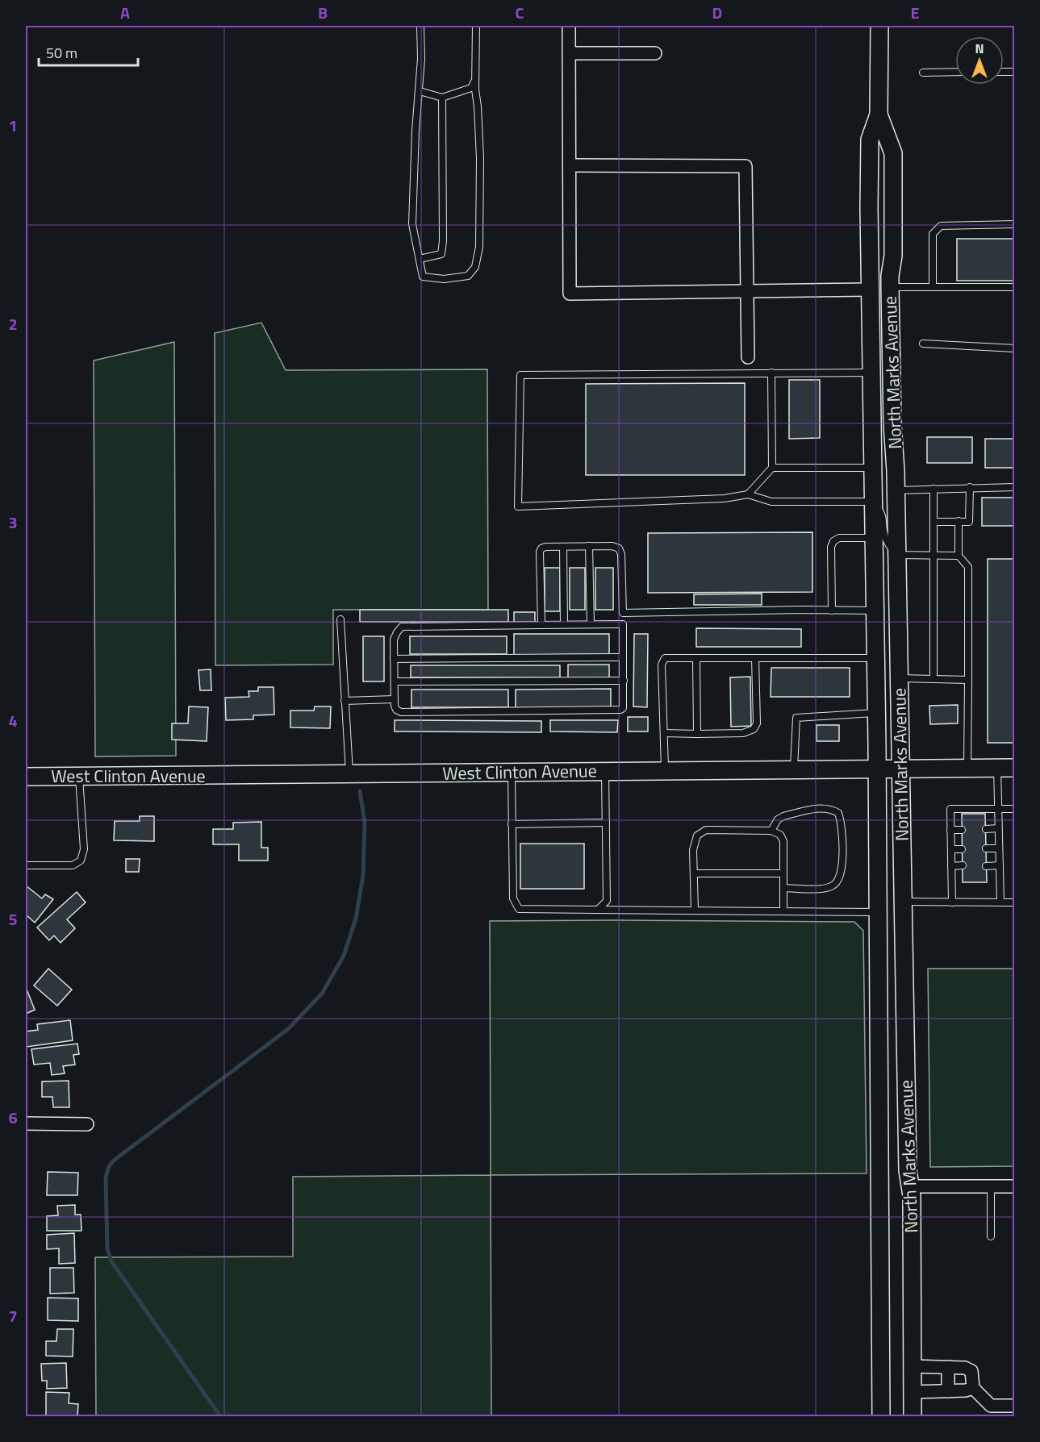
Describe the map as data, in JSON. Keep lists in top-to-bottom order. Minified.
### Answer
{"streets":{"main road":["North Marks Avenue","West Clinton Avenue"]},"crossings":[["North Marks Avenue","West Clinton Avenue"]],"scale_bar":"50 m","north":"top","grid":{"columns":["A","B","C","D","E"],"rows":["1","2","3","4","5","6","7"]}}
